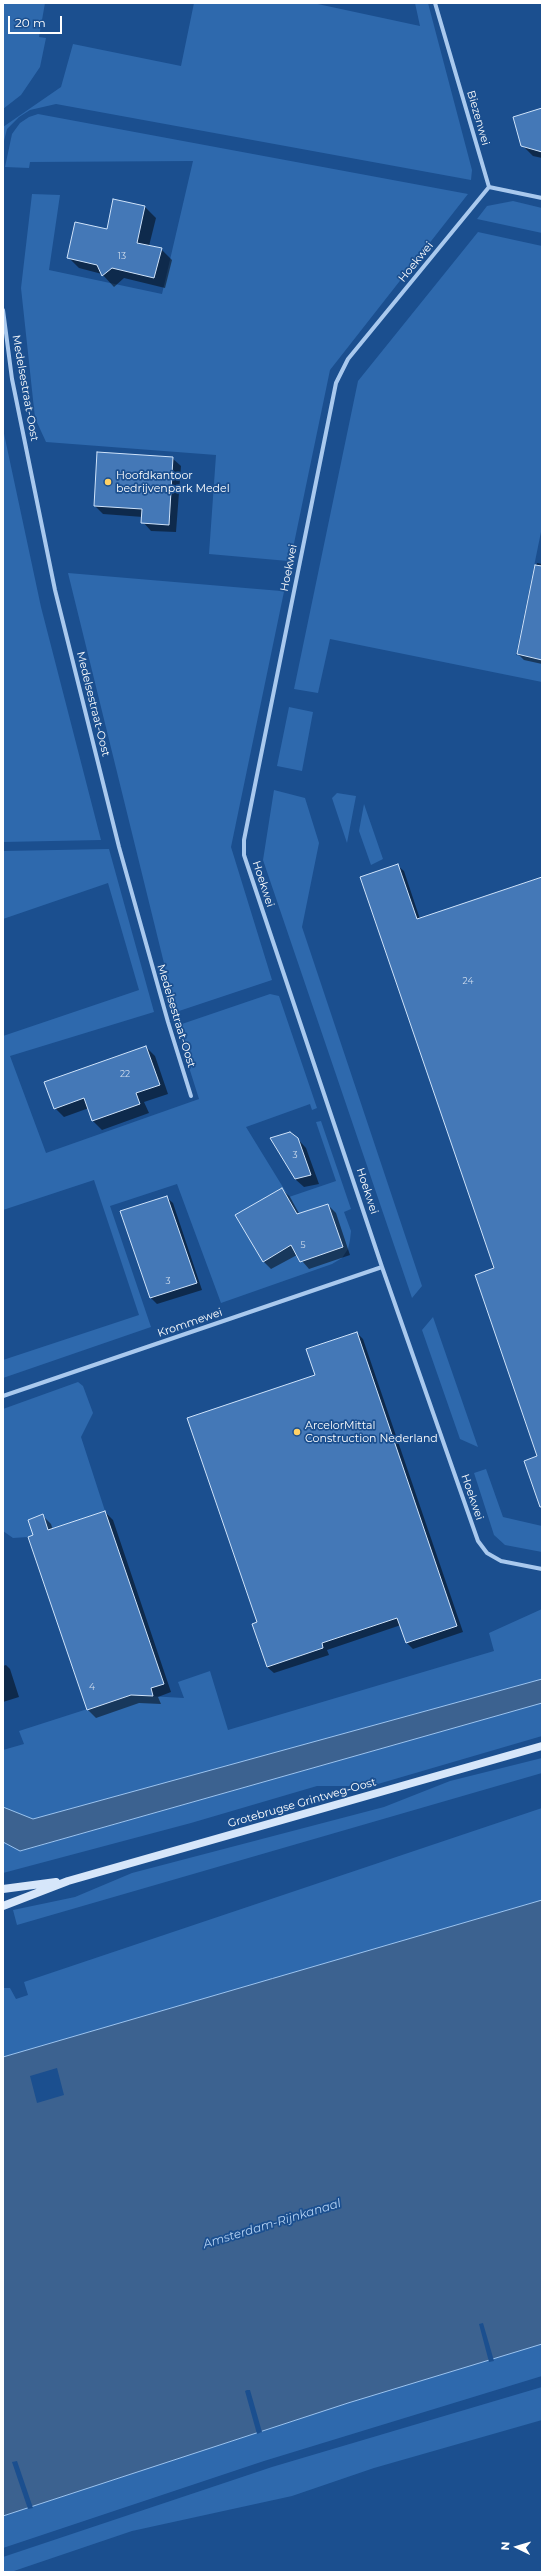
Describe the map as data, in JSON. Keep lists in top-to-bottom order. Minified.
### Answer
{"streets":{"street":["Biezenwei","Hoekwei","Medelsestraat-Oost","Krommewei","Grotebrugse Grintweg-Oost"]},"crossings":[["Biezenwei","Hoekwei"],["Hoekwei","Krommewei"]],"water":["Amsterdam-Rijnkanaal"],"places":["Hoofdkantoor bedrijvenpark Medel","ArcelorMittal Construction Nederland"],"house_numbers":["13","24","22","3","5","3","4"],"scale_bar":"20 m","north":"left"}
